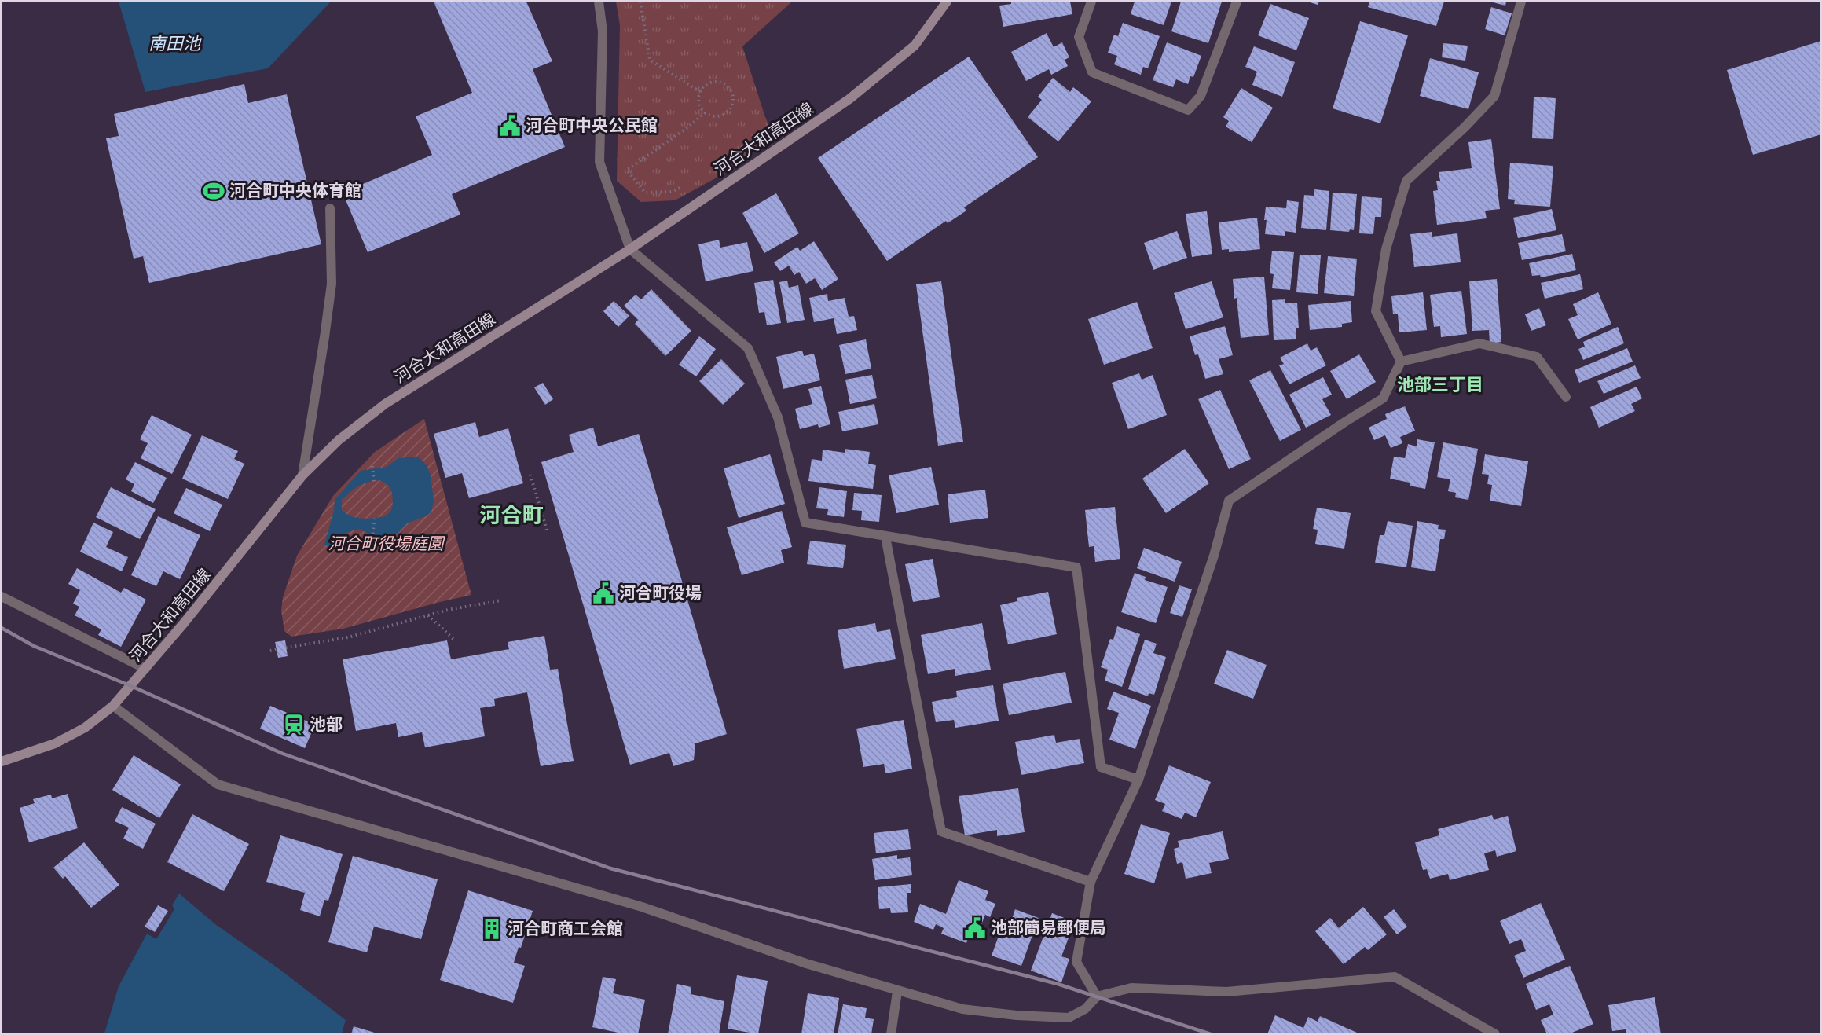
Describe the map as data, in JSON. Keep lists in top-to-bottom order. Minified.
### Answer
{"streets":{"main road":["河合大和高田線"]},"districts":["池部三丁目","河合町"],"water":["南田池"],"parks":["河合町役場庭園"],"places":{"public building":["河合町中央公民館","河合町役場","池部簡易郵便局"],"sports":["河合町中央体育館"],"station":["池部"],"building":["河合町商工会館"]}}
